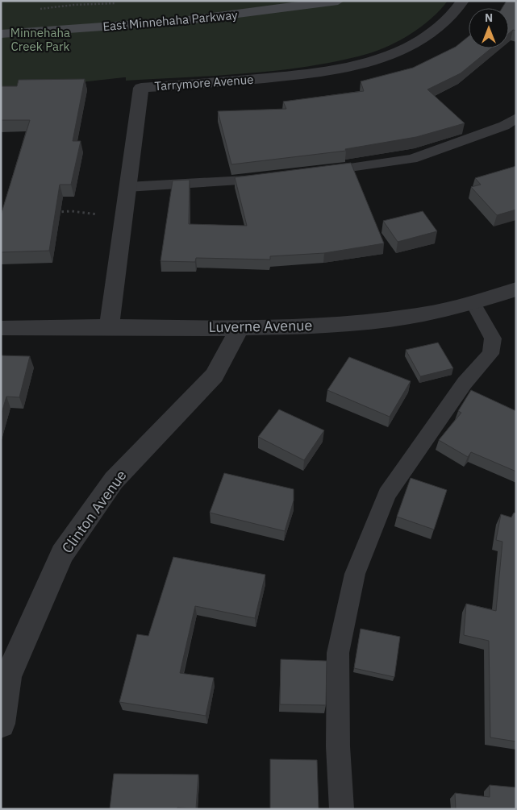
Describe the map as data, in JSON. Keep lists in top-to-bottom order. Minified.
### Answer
{"streets":{"street":["East Minnehaha Parkway","Tarrymore Avenue","Luverne Avenue","Clinton Avenue"]},"crossings":[["Tarrymore Avenue","Luverne Avenue"],["Luverne Avenue","Clinton Avenue"]],"parks":["Minnehaha Creek Park"],"north":"top"}
